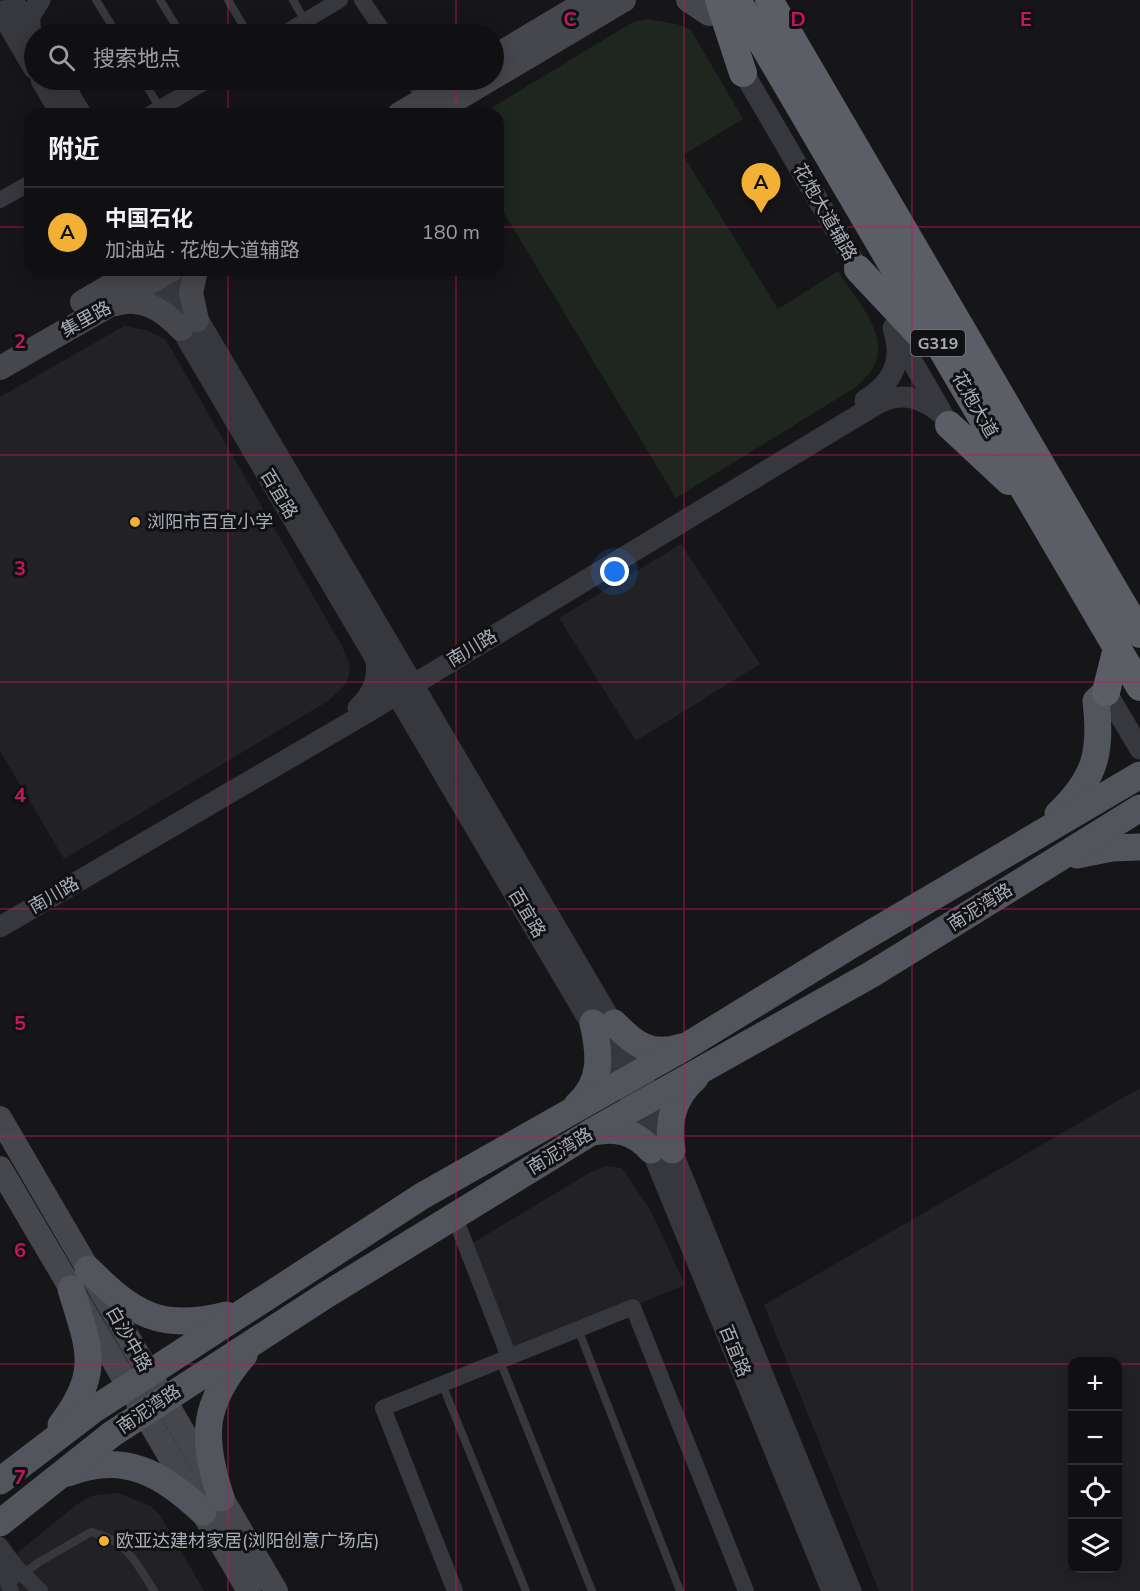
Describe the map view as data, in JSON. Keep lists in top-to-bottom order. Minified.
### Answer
{"streets":{"highway":["G319","花炮大道"],"main road":["集里路","南泥湾路","白沙中路"],"street":["花炮大道辅路","百宜路","南川路"]},"crossings":[["花炮大道辅路","南川路"],["百宜路","南川路"],["百宜路","南泥湾路"],["南泥湾路","白沙中路"]],"places":["浏阳市百宜小学","欧亚达建材家居(浏阳创意广场店)"],"page":{"search":"搜索地点","heading":"附近","pins":"A","list":[{"mark":"A","name":"中国石化","note":"加油站 · 花炮大道辅路","value":"180 m"}],"map_buttons":["+","−"]},"grid":{"columns":["C","D","E"],"rows":["2","3","4","5","6","7"]}}
